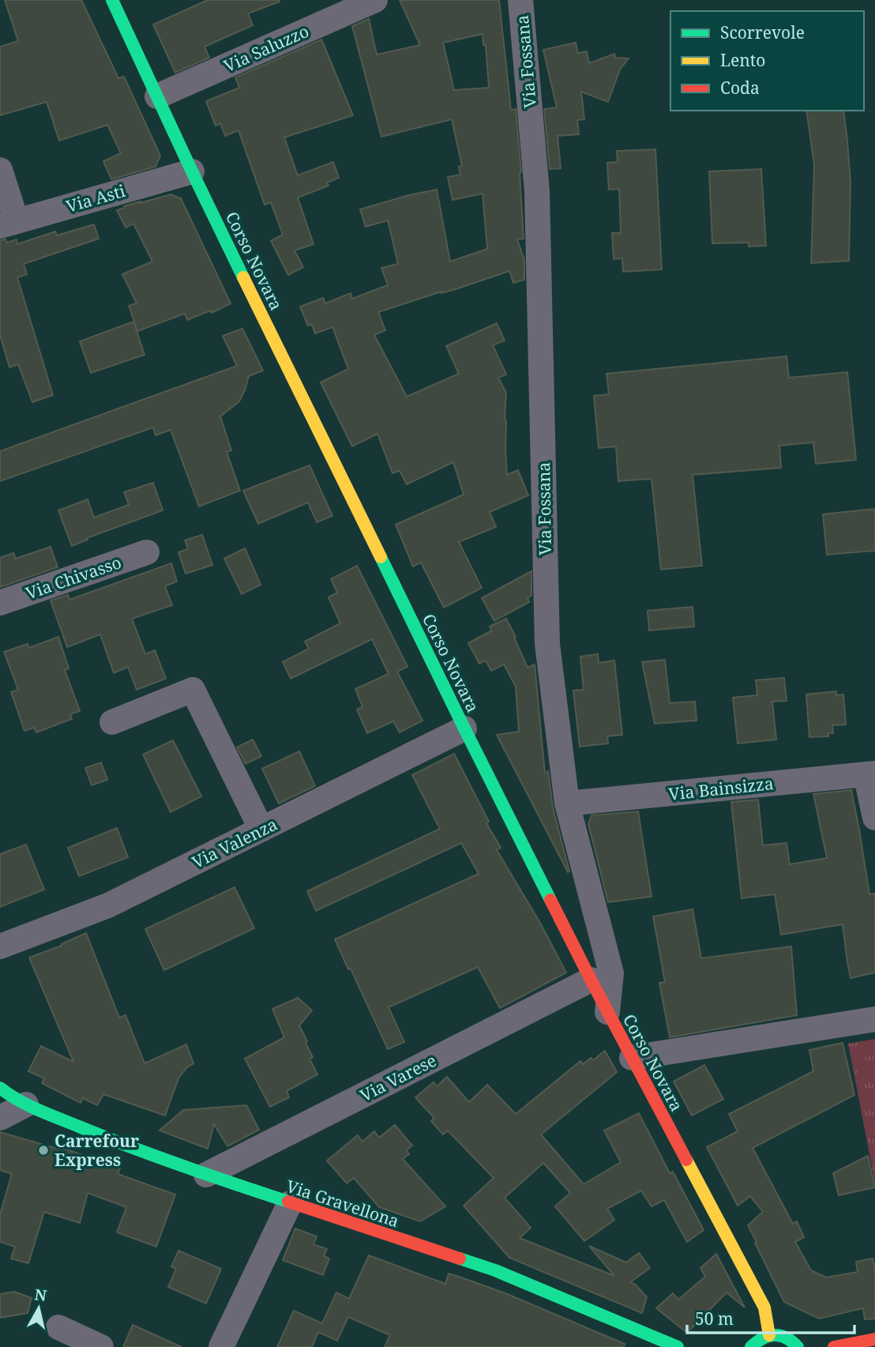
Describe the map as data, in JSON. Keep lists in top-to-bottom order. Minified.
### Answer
{"streets":{"main road":["Corso Novara","Via Gravellona"],"street":["Via Saluzzo","Via Fossana","Via Asti","Via Chivasso","Via Bainsizza","Via Valenza","Via Varese"]},"crossings":[["Via Saluzzo","Corso Novara"],["Via Fossana","Corso Novara"],["Via Fossana","Via Bainsizza"],["Via Asti","Corso Novara"],["Corso Novara","Via Valenza"],["Corso Novara","Via Varese"],["Via Varese","Via Gravellona"]],"places":["Carrefour Express"],"legend":["Scorrevole","Lento","Coda"],"scale_bar":"50 m","north":"top"}
